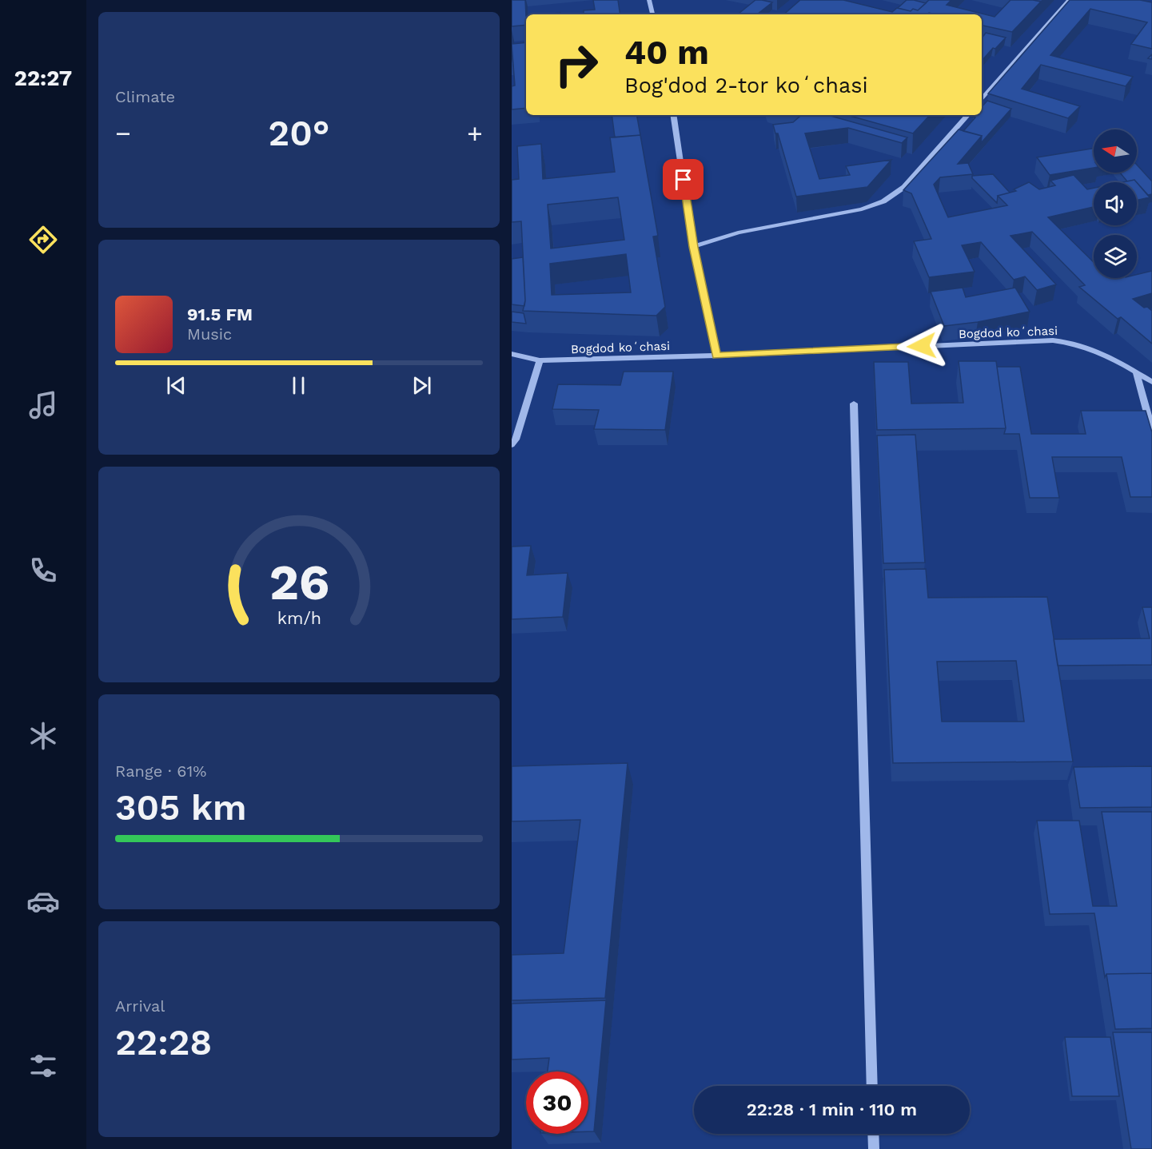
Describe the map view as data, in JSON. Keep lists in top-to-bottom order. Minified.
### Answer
{"streets":{"street":["Bogdod koʻchasi"]},"north":"left","page":{"tabs":"22:27","tile":["Climate",["Range · 61%","305 km"],["Arrival","22:28"]],"turn":["40 m","Bog'dod 2-tor koʻchasi"],"heat":["−","20°","+"],"song":["91.5 FM","Music"],"limit":"30","trip":"22:28 · 1 min · 110 m","gauge":["26","km/h"]}}
